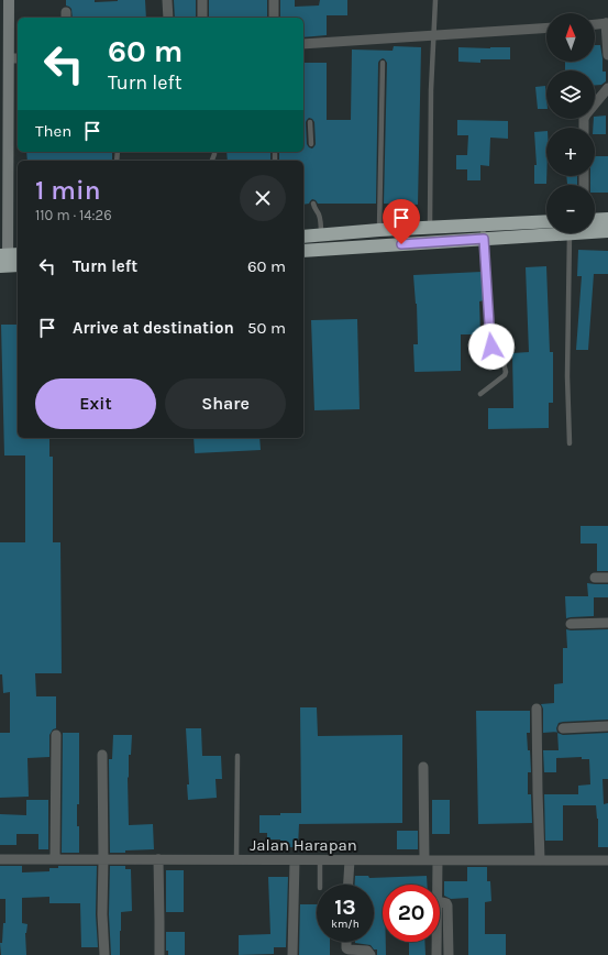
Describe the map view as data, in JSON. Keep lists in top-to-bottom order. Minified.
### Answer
{"streets":{"street":["Jalan Harapan"]},"north":"top","page":{"map_buttons":["+","−"],"turn":["60 m","Turn left"],"then":"Then","heading":["1 min","110 m · 14:26"],"list":[{"name":"Turn left","value":"60 m"},{"name":"Arrive at destination","value":"50 m"}],"buttons":["Exit","Share"],"speed":"13 km/h","limit":"20"}}
